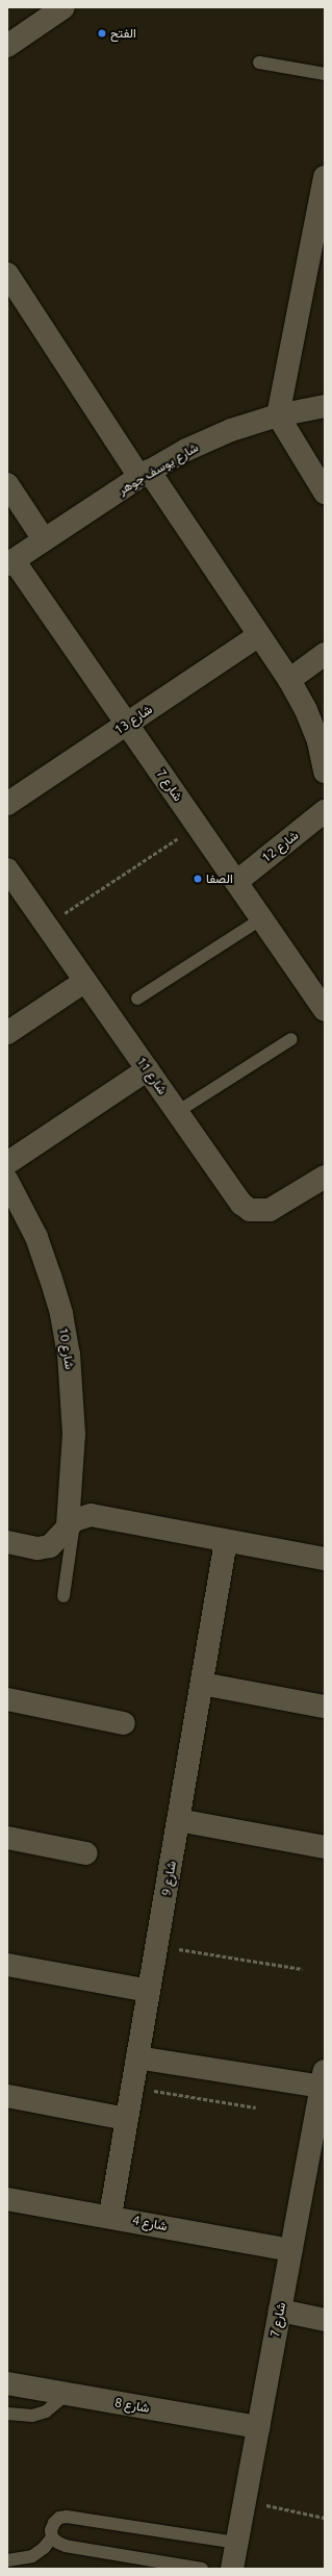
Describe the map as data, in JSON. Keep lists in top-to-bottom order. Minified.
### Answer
{"streets":{"street":["شارع يوسف جوهر","شارع 13","شارع 7","شارع 12","شارع 11","شارع 10","شارع 9","شارع 4","شارع 8"]},"crossings":[["شارع يوسف جوهر","شارع 7"],["شارع 13","شارع 7"],["شارع 7","شارع 12"],["شارع 7","شارع 4"],["شارع 7","شارع 8"],["شارع 9","شارع 4"]],"places":["الفتح","الصفا"]}
